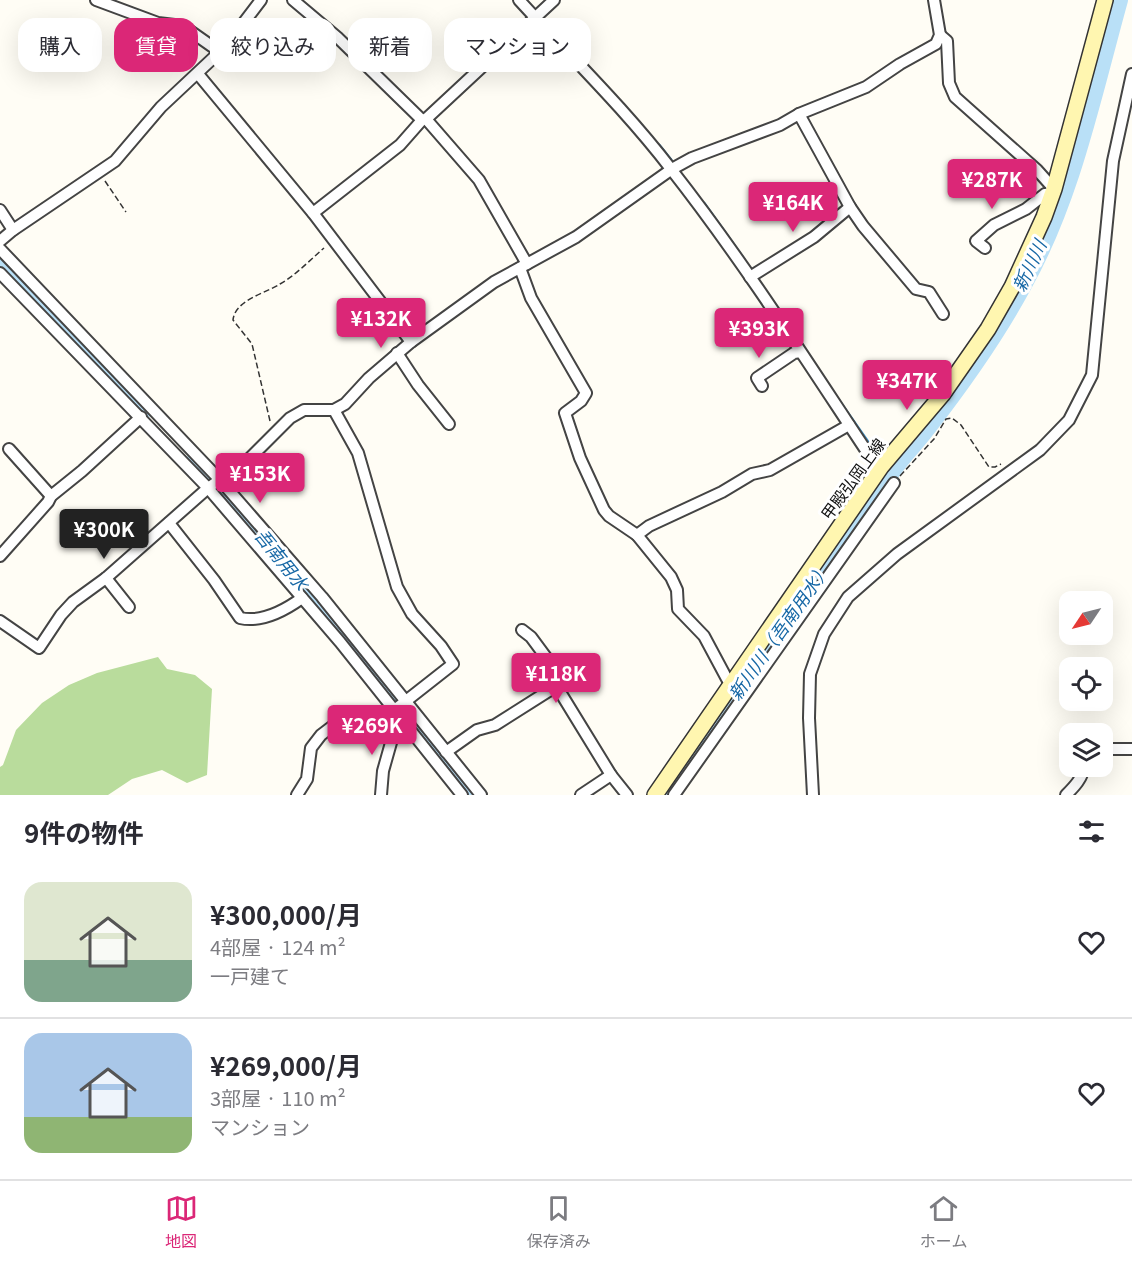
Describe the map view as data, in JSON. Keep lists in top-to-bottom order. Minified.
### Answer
{"streets":{"main road":["甲殿弘岡上線"]},"water":["新川川","吾南用水","新川川（吾南用水）"],"north":"bottom left","page":{"chip":["購入","賃貸","絞り込み","新着","マンション"],"price":["¥287K","¥164K","¥132K","¥393K","¥347K","¥153K","¥300K","¥118K","¥269K"],"heading":"9件の物件","list":[{"name":"¥300,000/月","note":"4部屋 · 124 m² · 一戸建て"},{"name":"¥269,000/月","note":"3部屋 · 110 m² · マンション"}],"tabs":["地図","保存済み","ホーム"]}}
